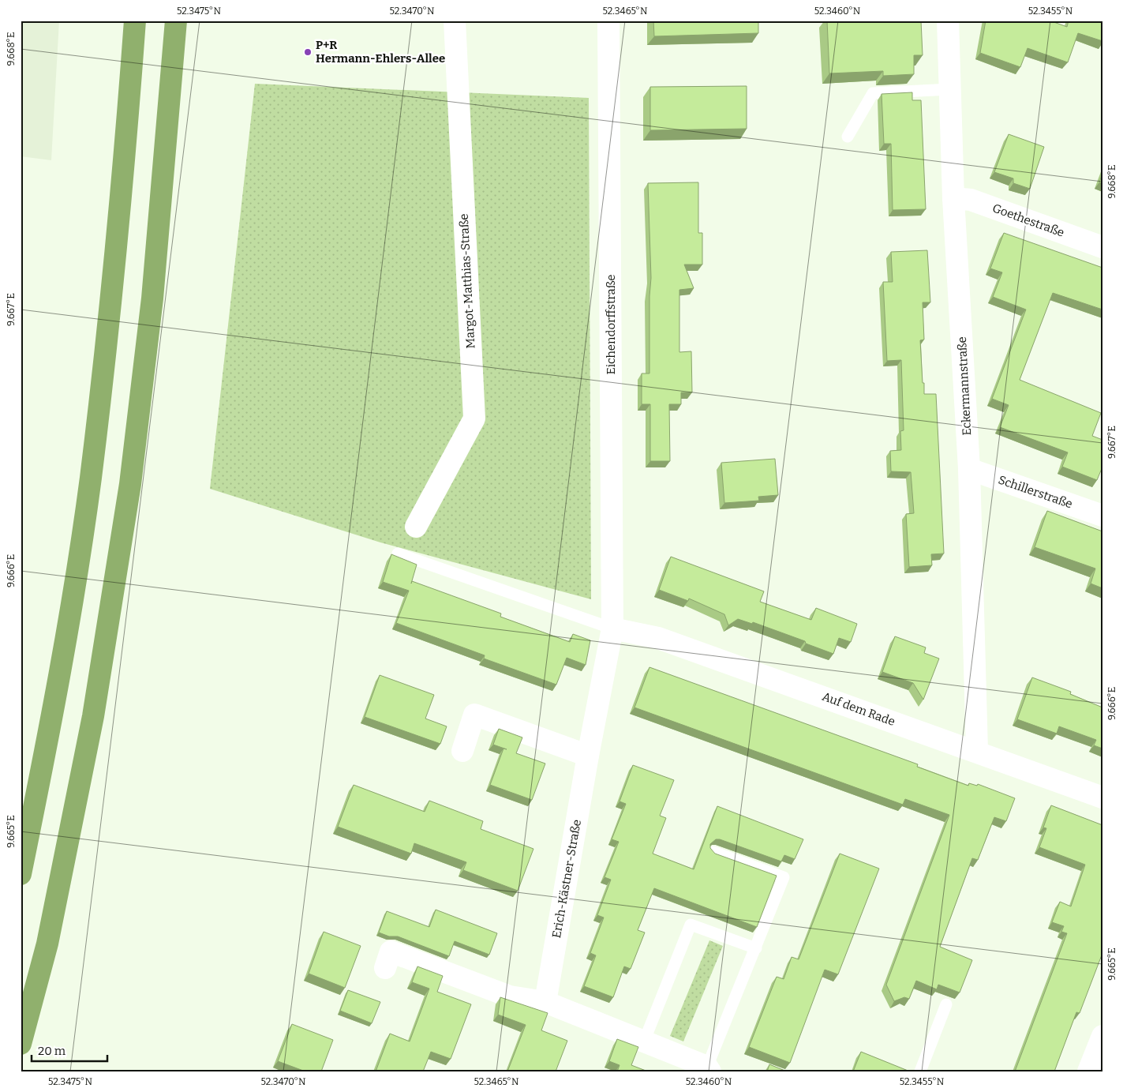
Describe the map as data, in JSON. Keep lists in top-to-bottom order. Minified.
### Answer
{"streets":{"street":["Goethestraße","Margot-Matthias-Straße","Eichendorffstraße","Eckermannstraße","Schillerstraße","Auf dem Rade","Erich-Kästner-Straße"]},"crossings":[["Goethestraße","Eckermannstraße"],["Eichendorffstraße","Auf dem Rade"],["Eichendorffstraße","Erich-Kästner-Straße"],["Eckermannstraße","Schillerstraße"],["Eckermannstraße","Auf dem Rade"],["Auf dem Rade","Erich-Kästner-Straße"]],"places":["P+R Hermann-Ehlers-Allee"],"scale_bar":"20 m","coordinates":["52.3475°N","52.3470°N","52.3465°N","52.3460°N","52.3455°N","9.668°E","9.667°E","9.666°E","9.665°E"]}
